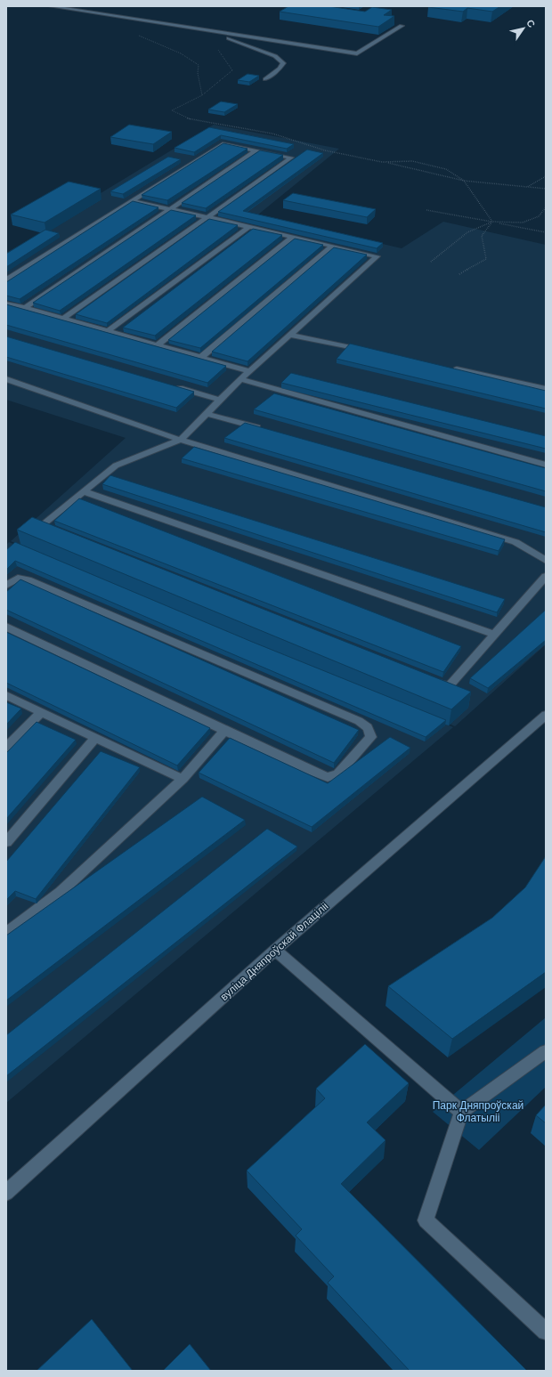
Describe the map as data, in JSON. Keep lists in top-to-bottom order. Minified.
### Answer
{"streets":{"street":["вуліца Дняпроўскай Флаціліі"]},"parks":["Парк Дняпроўскай Флатыліі"],"north":"top right"}
